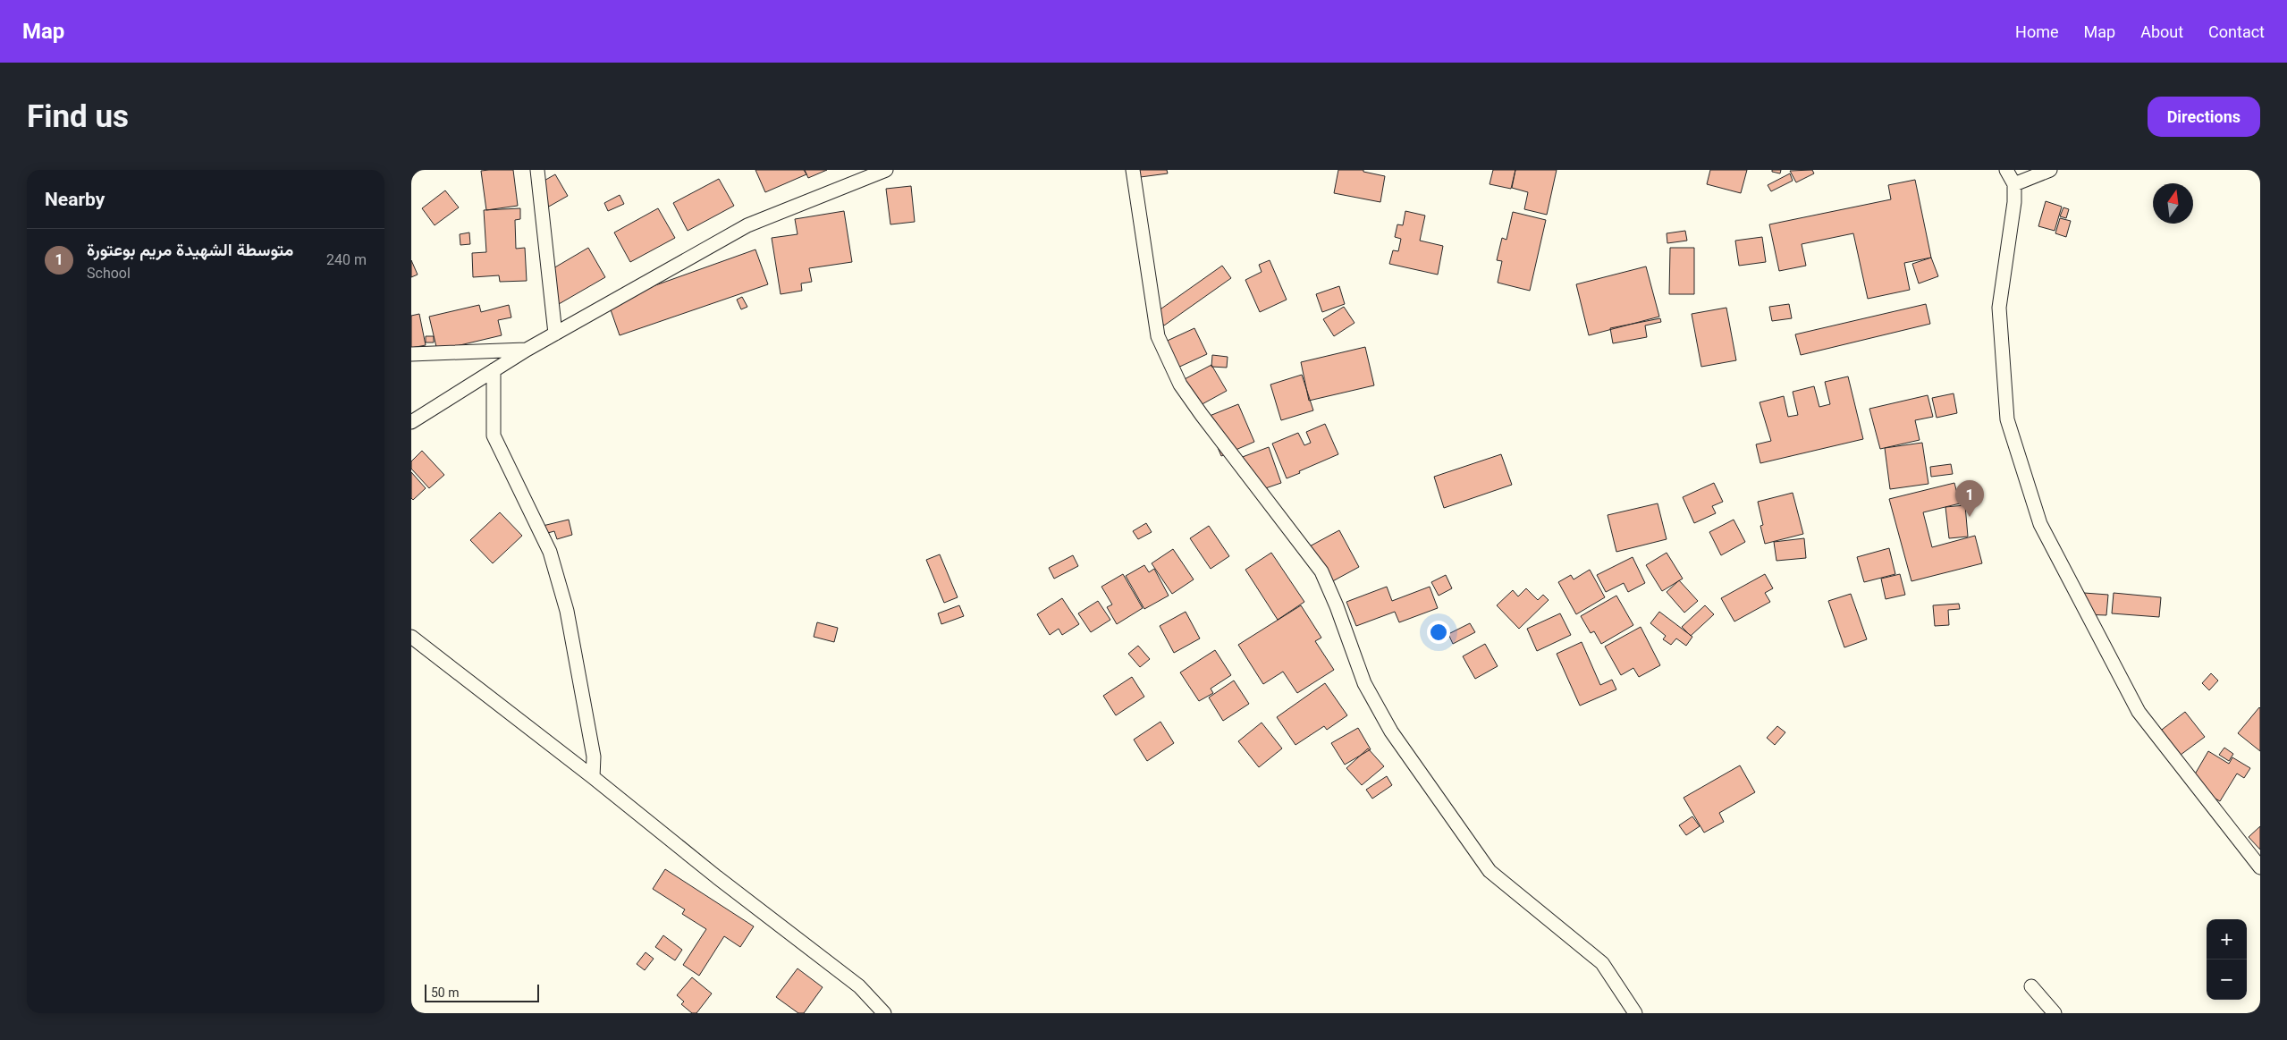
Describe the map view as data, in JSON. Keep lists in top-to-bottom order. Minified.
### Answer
{"scale_bar":"50 m","north":"top","page":{"header":"Map","nav":["Home","Map","About","Contact"],"buttons":"Directions","title":"Find us","heading":"Nearby","list":[{"mark":"1","name":"متوسطة الشهيدة مريم بوعتورة","note":"School","value":"240 m"}],"pins":"1","map_buttons":["+","−"],"scale":"50 m"}}
